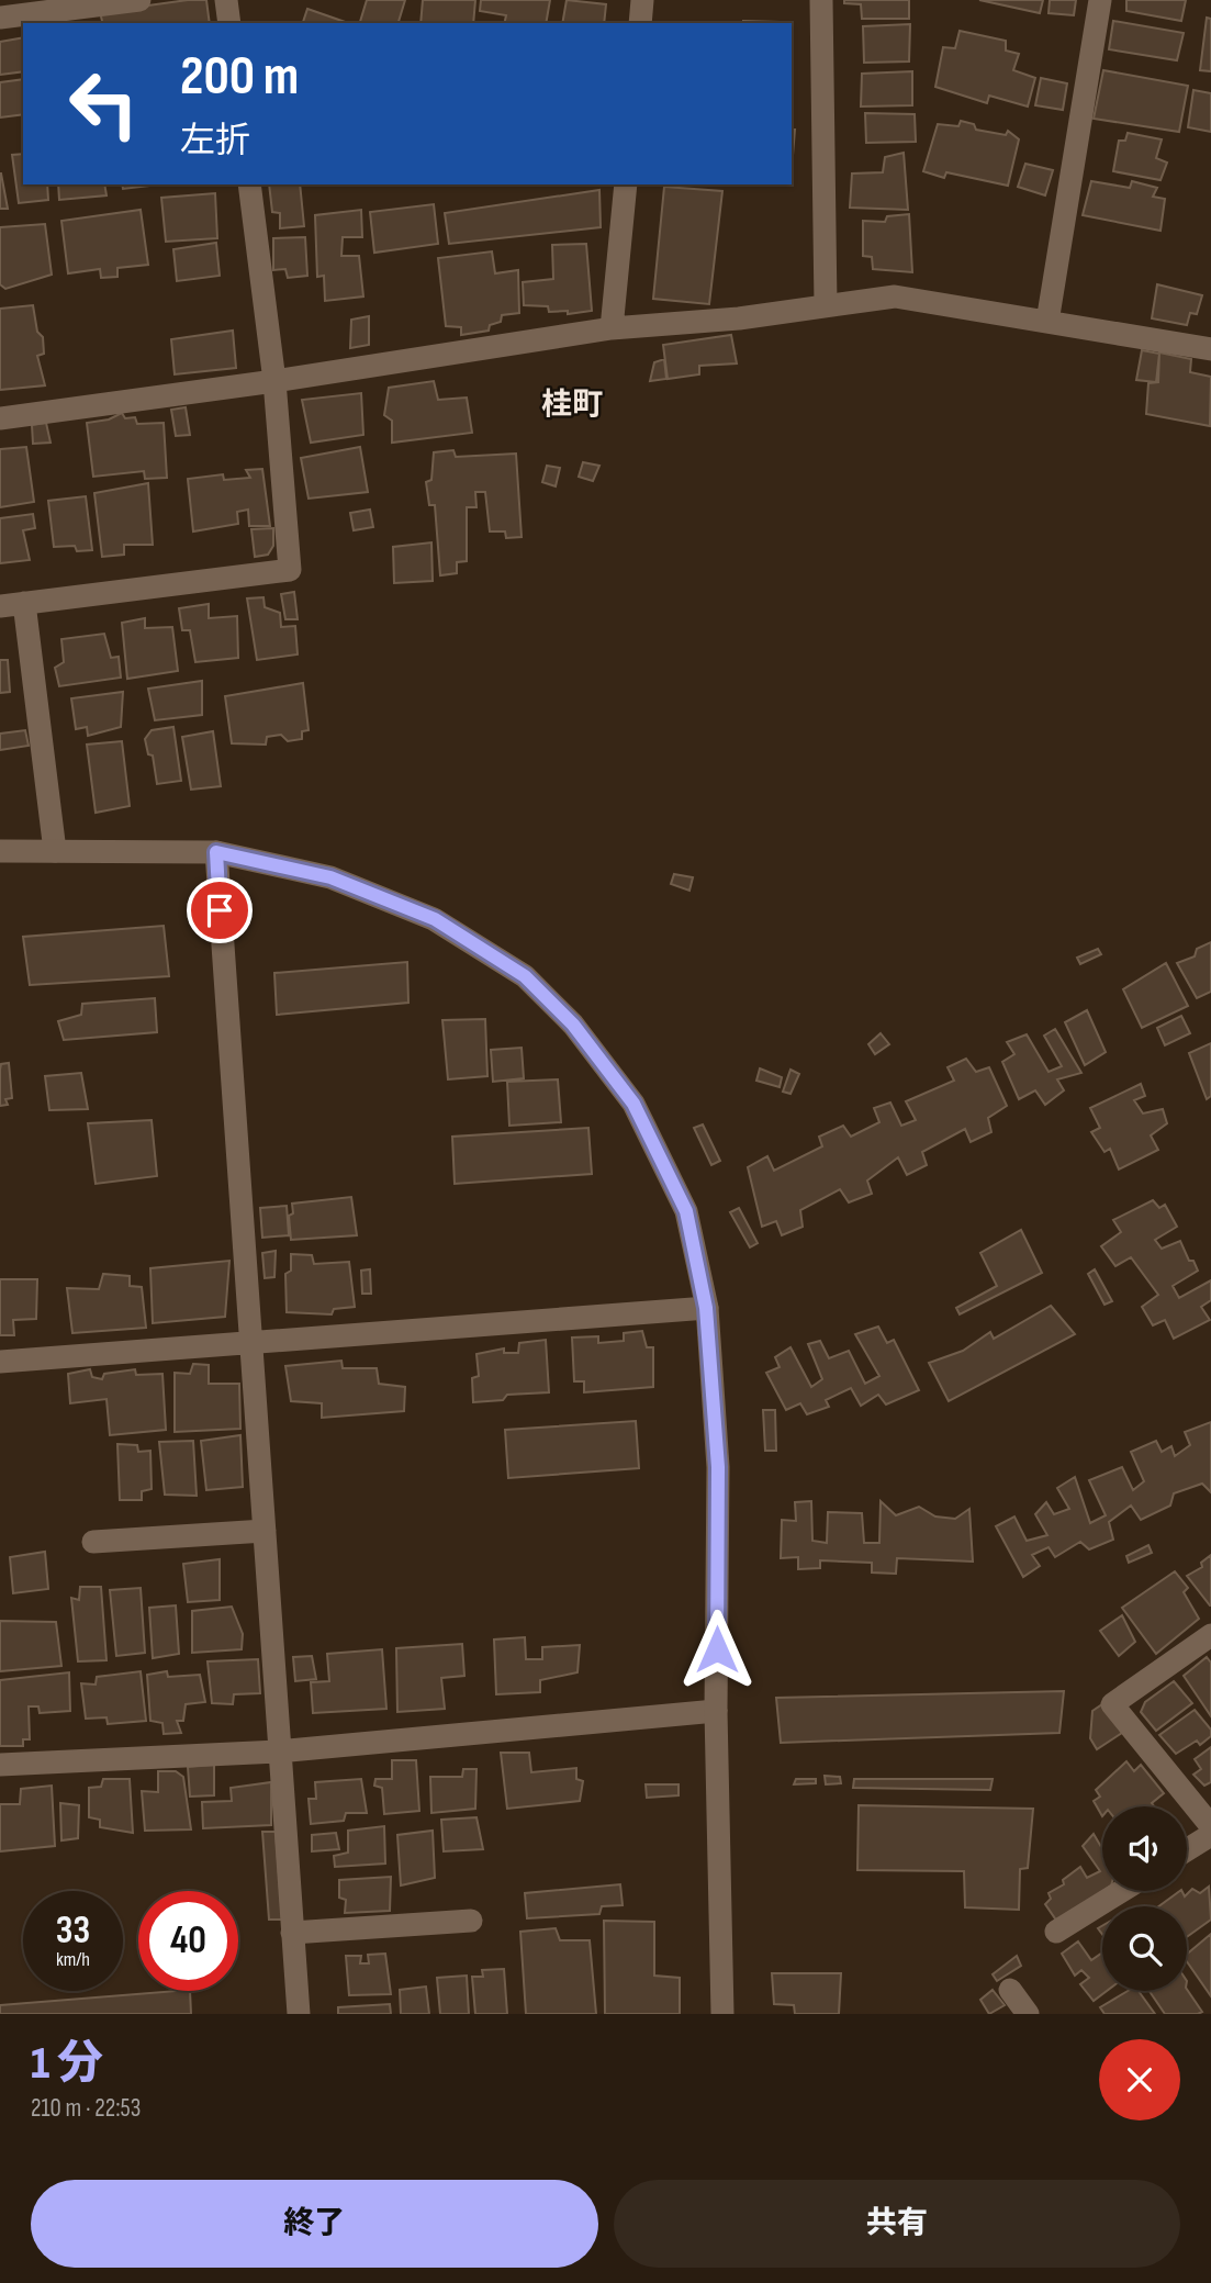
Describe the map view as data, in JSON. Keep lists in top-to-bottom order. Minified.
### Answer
{"districts":["桂町"],"page":{"turn":["200 m","左折"],"speed":"33 km/h","limit":"40","heading":["1 分","210 m · 22:53"],"buttons":["終了","共有"]}}
